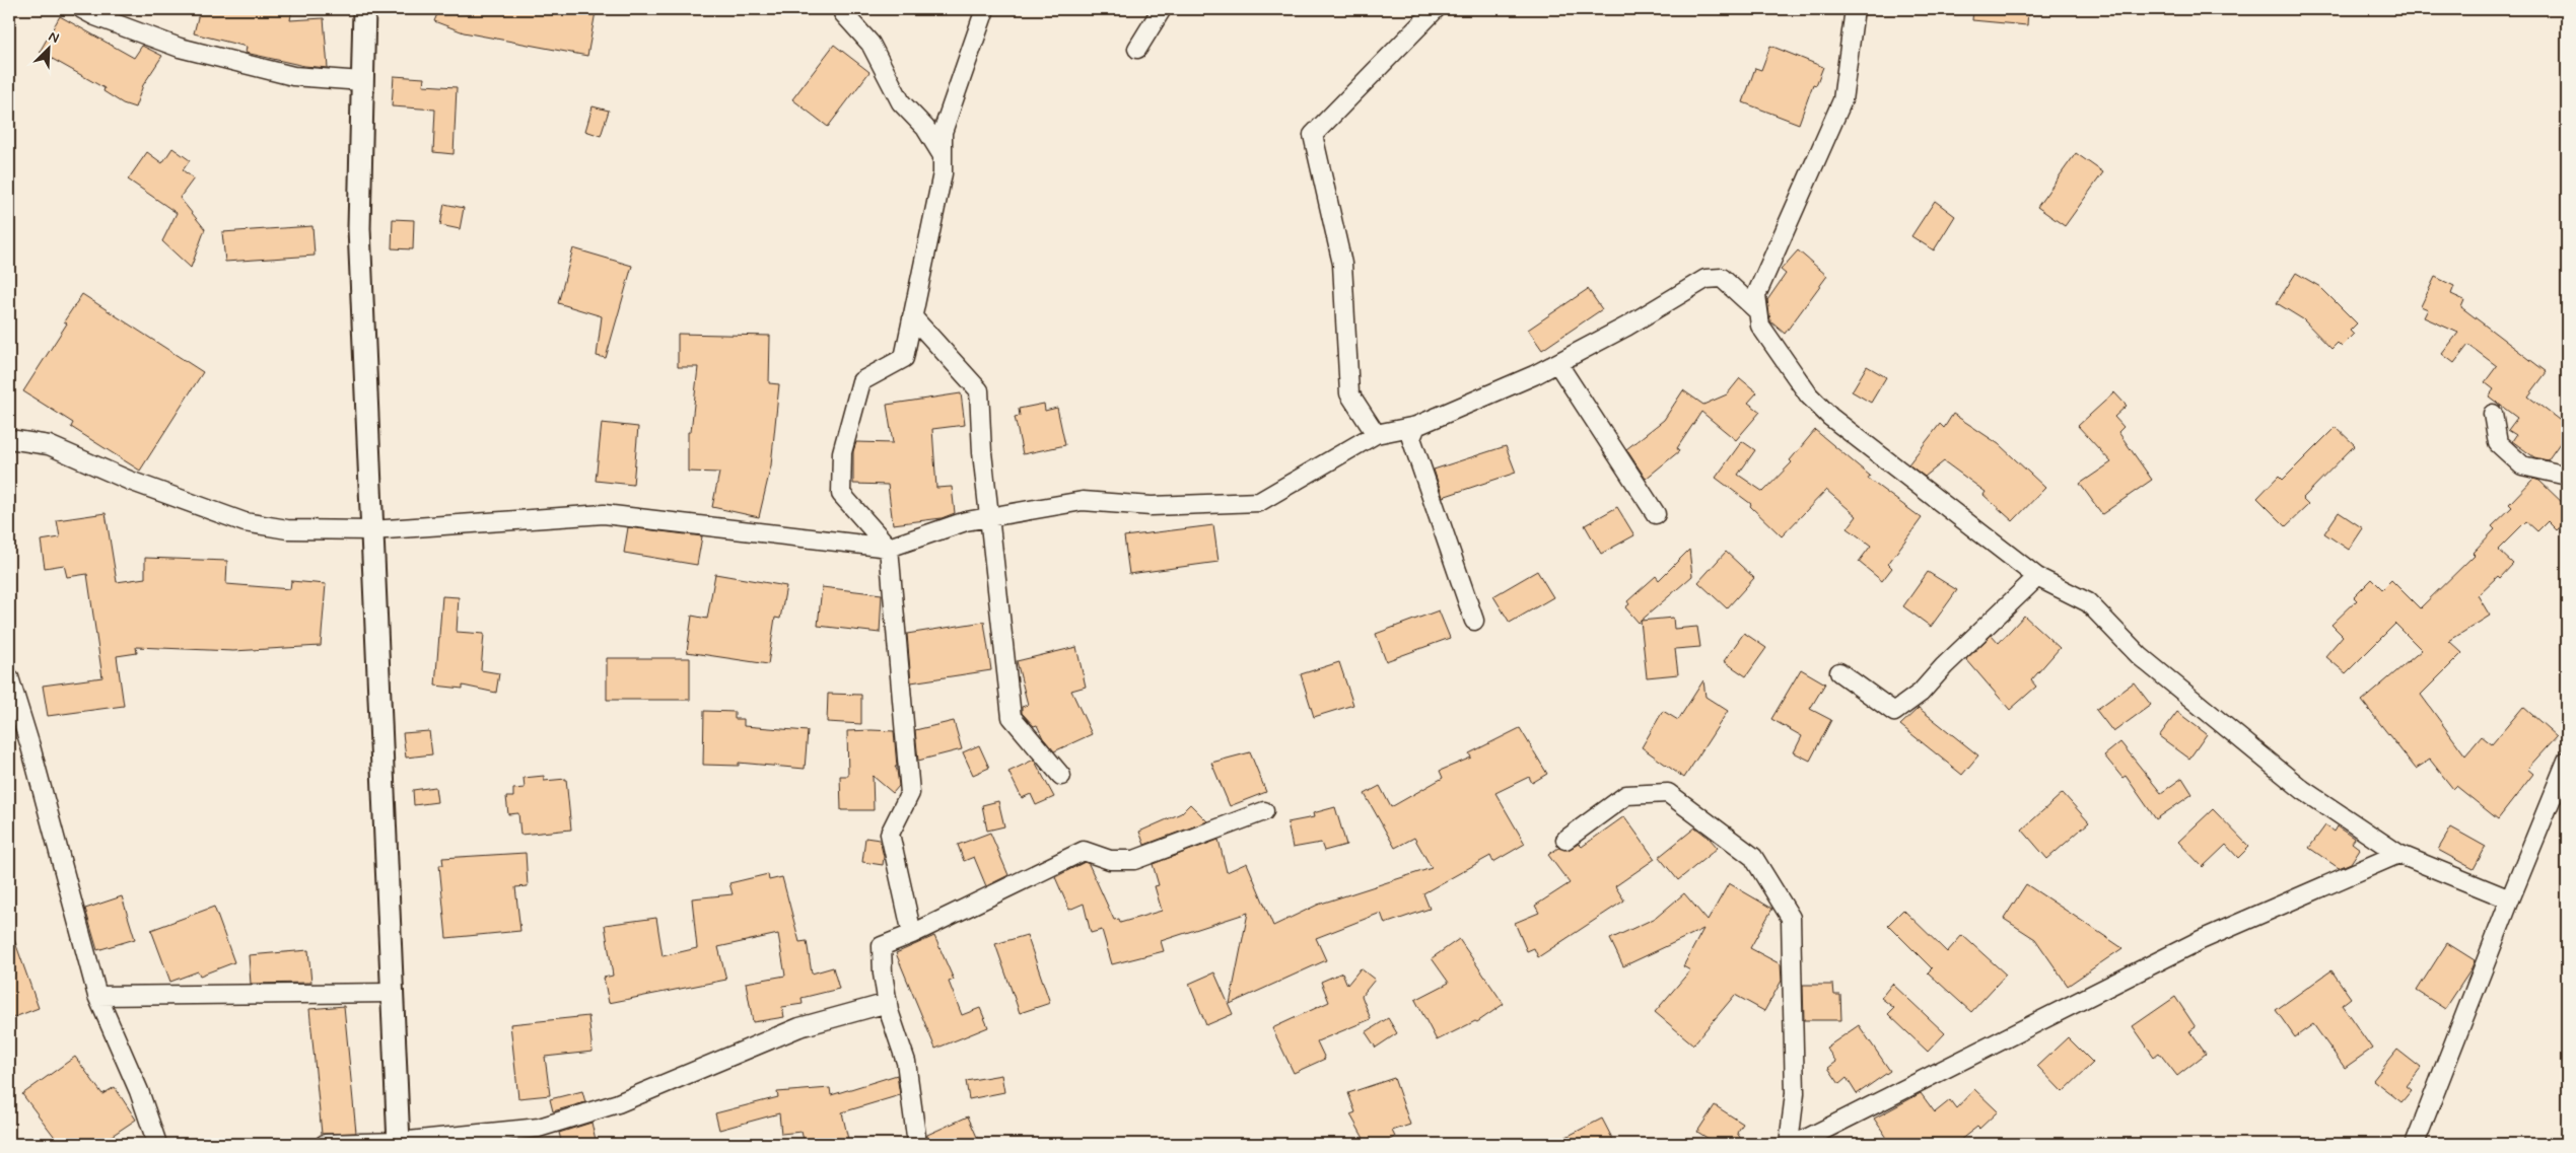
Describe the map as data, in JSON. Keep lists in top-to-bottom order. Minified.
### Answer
{"north":"top right"}
